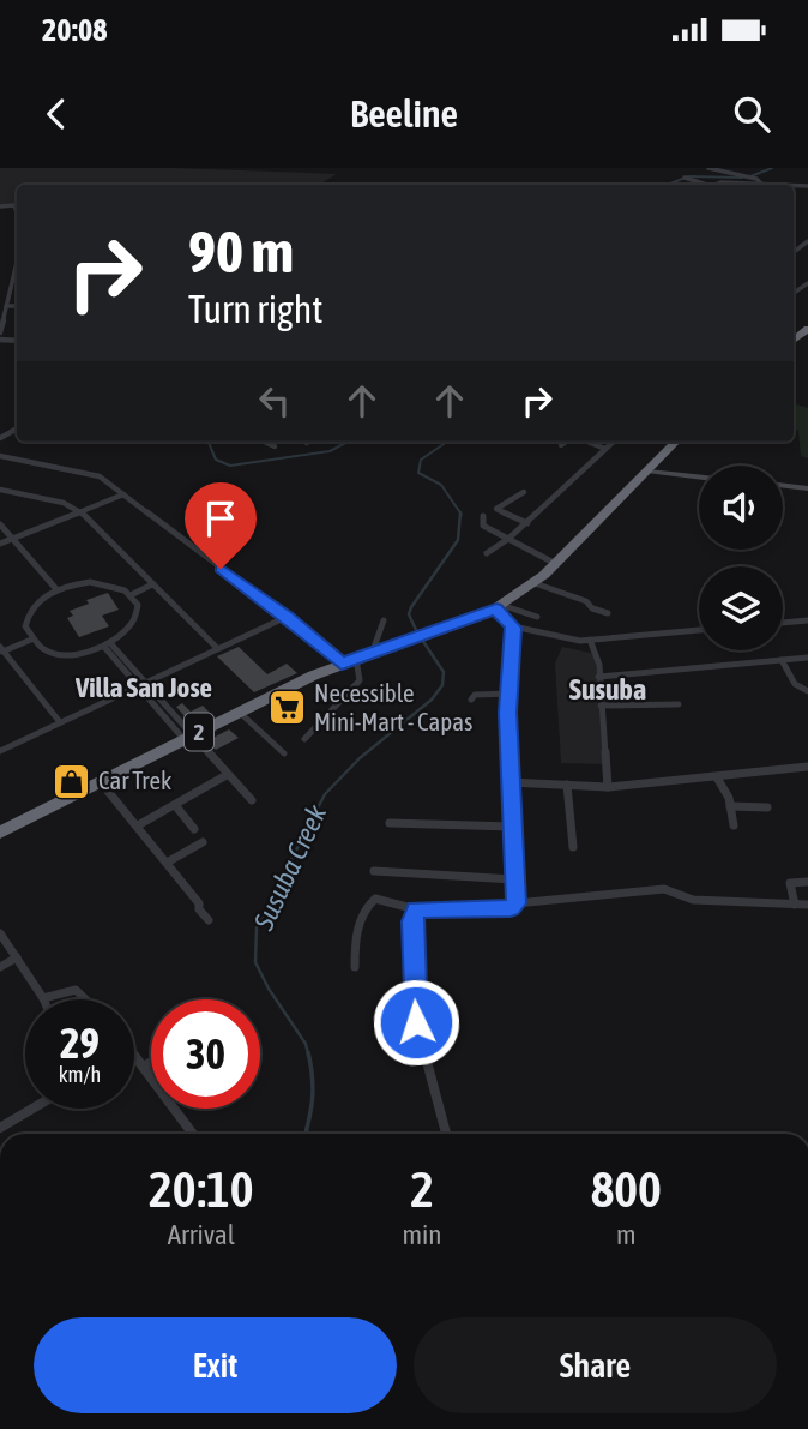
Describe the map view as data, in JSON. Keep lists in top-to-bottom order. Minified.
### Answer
{"streets":{"highway":["2"]},"districts":["Villa San Jose","Susuba"],"water":["Susuba Creek"],"places":{"supermarket":["Necessible Mini-Mart - Capas"],"shop":["Car Trek"]},"page":{"status":"20:08","header":"Beeline","turn":["90 m","Turn right"],"speed":"29 km/h","limit":"30","eta":["20:10","Arrival","2","min","800","m"],"buttons":["Exit","Share"]}}
